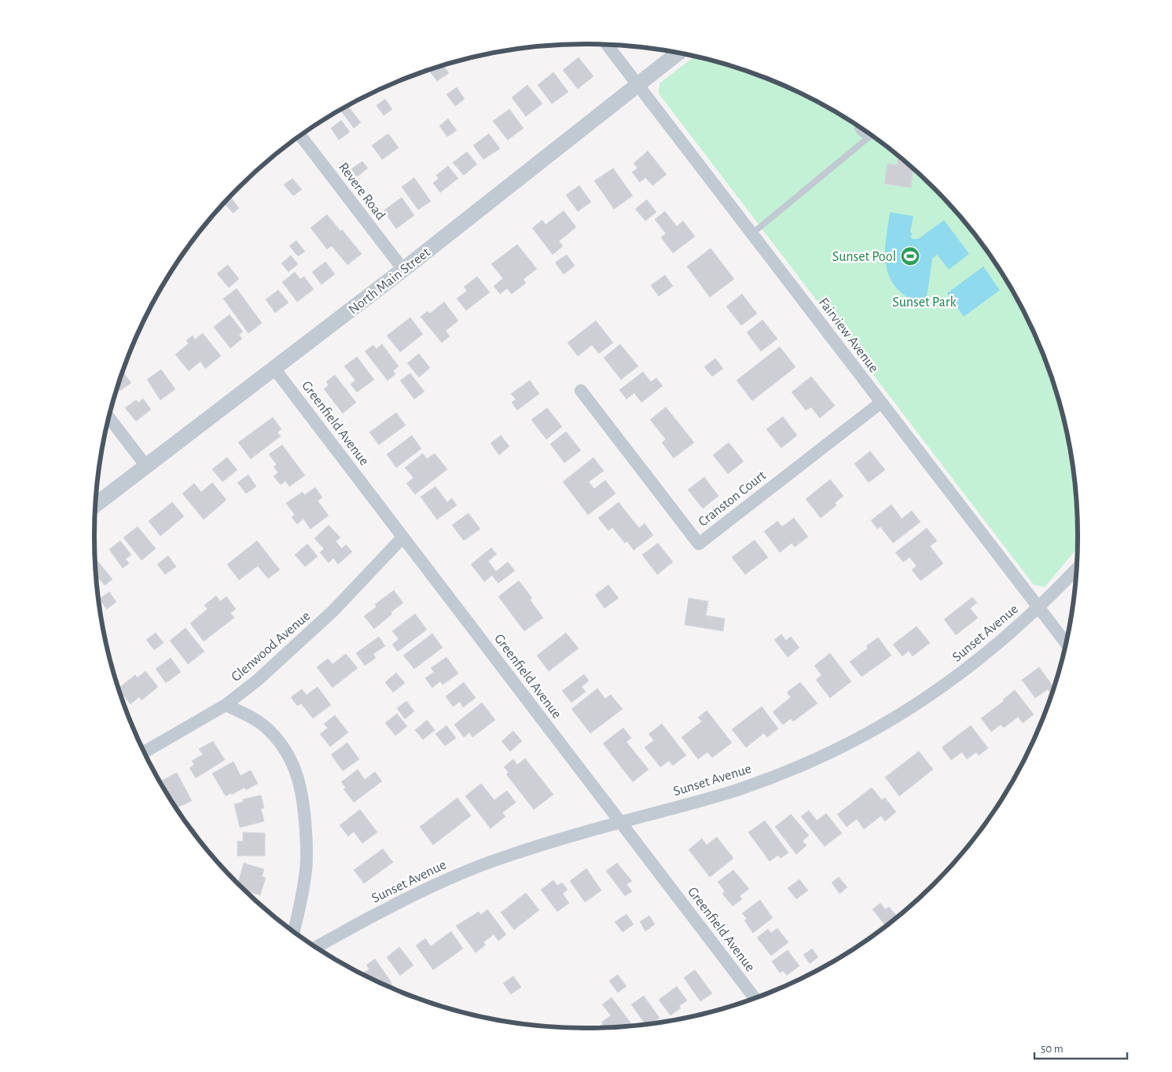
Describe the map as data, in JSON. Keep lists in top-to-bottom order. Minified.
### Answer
{"streets":{"street":["Revere Road","North Main Street","Fairview Avenue","Greenfield Avenue","Cranston Court","Sunset Avenue","Glenwood Avenue"]},"crossings":[["Revere Road","North Main Street"],["North Main Street","Fairview Avenue"],["North Main Street","Greenfield Avenue"],["Fairview Avenue","Cranston Court"],["Fairview Avenue","Sunset Avenue"],["Greenfield Avenue","Sunset Avenue"],["Greenfield Avenue","Glenwood Avenue"]],"parks":["Sunset Park"],"places":{"sports":["Sunset Pool"]},"scale_bar":"50 m"}
